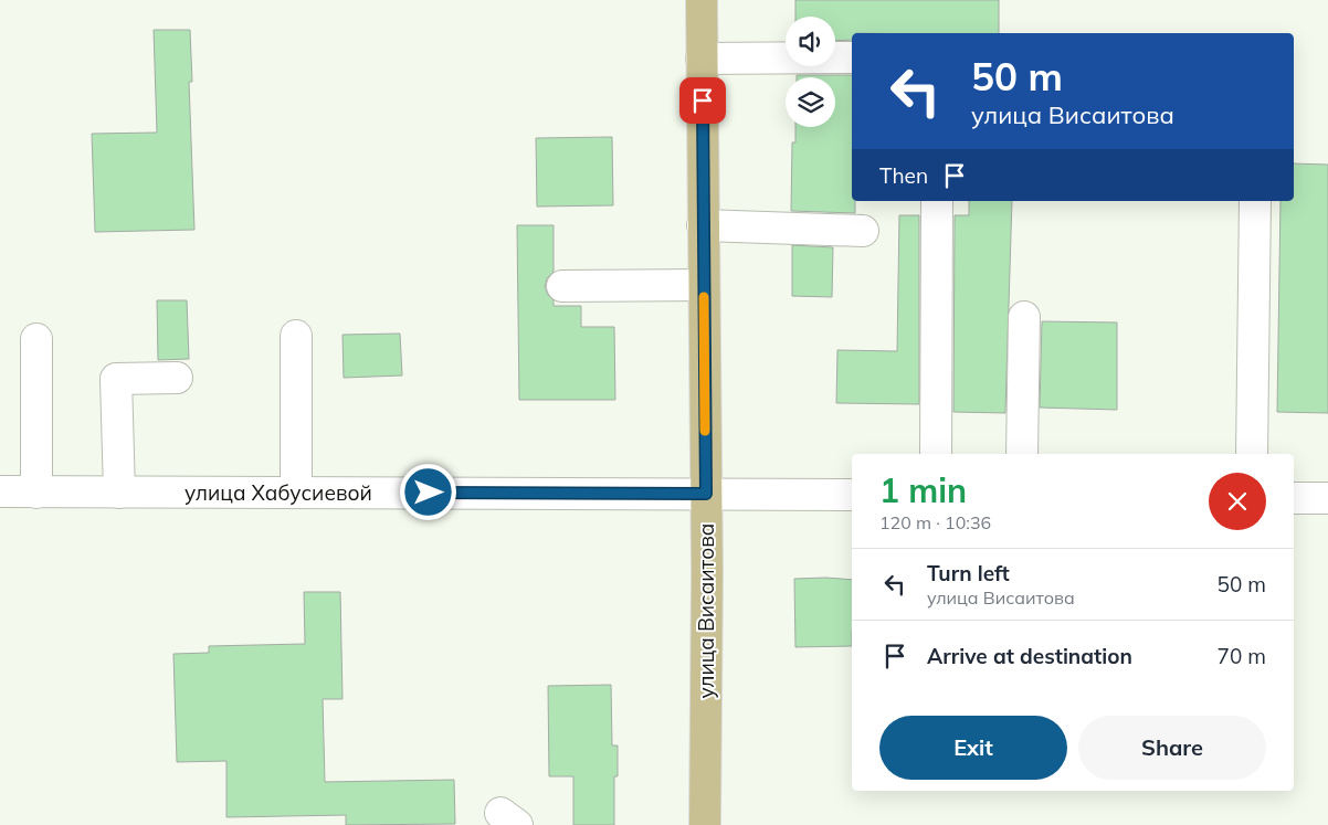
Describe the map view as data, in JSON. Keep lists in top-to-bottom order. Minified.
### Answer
{"streets":{"main road":["улица Висаитова"],"street":["улица Хабусиевой"]},"crossings":[["улица Хабусиевой","улица Висаитова"]],"page":{"turn":["50 m","улица Висаитова"],"then":"Then","heading":["1 min","120 m · 10:36"],"list":[{"name":"Turn left","note":"улица Висаитова","value":"50 m"},{"name":"Arrive at destination","value":"70 m"}],"buttons":["Exit","Share"]}}
